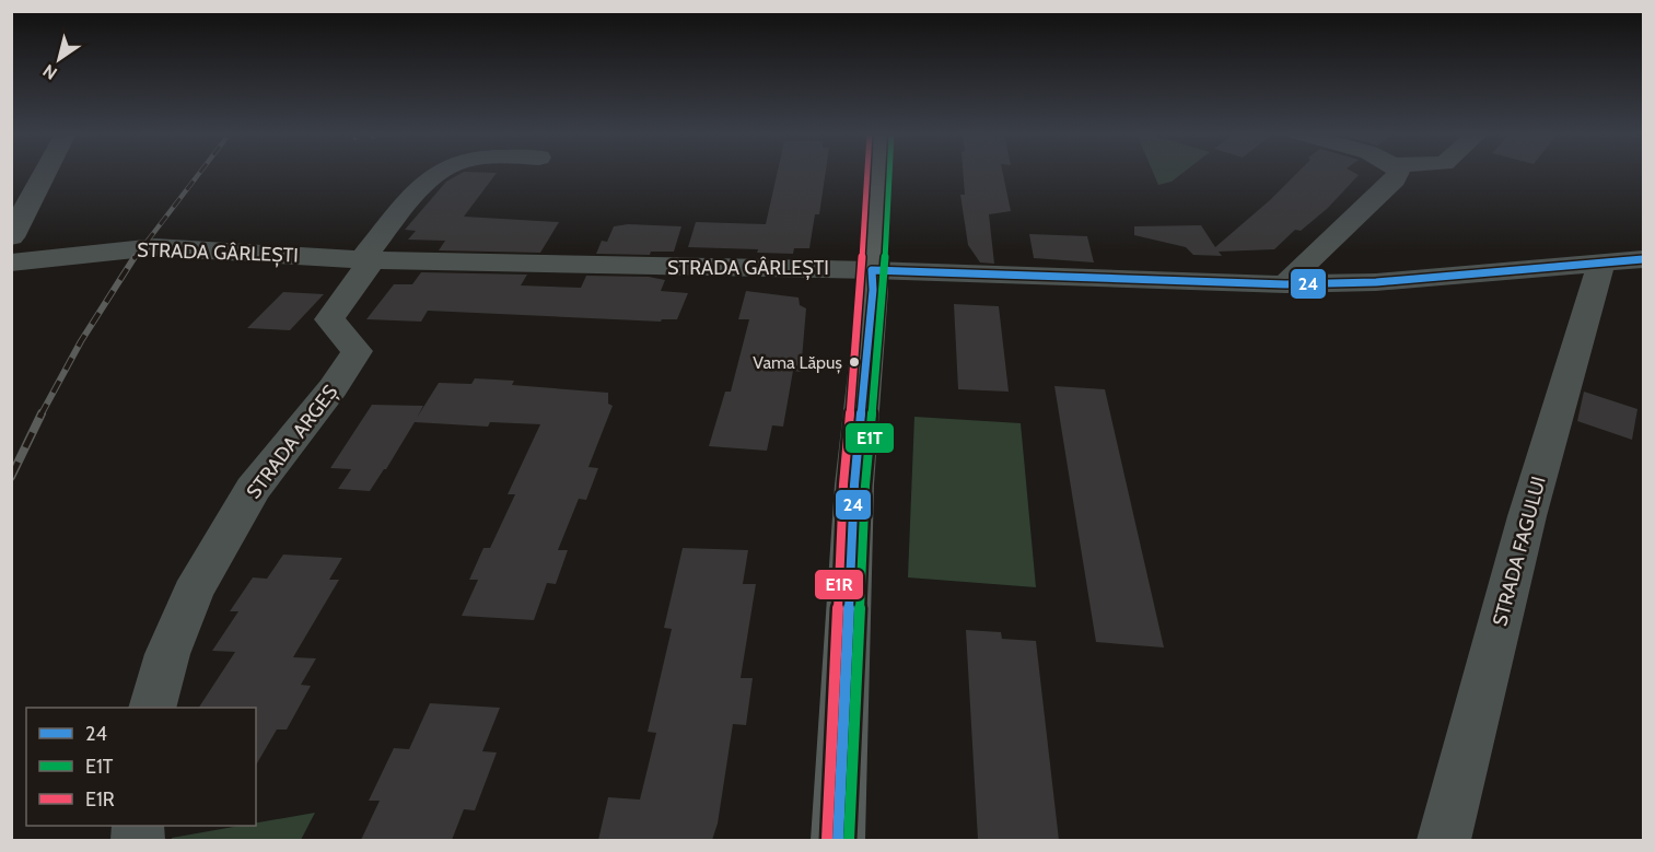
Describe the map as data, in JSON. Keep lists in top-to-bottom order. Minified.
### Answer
{"streets":{"street":["STRADA GÂRLEȘTI","STRADA ARGEȘ","STRADA FAGULUI"]},"crossings":[["STRADA GÂRLEȘTI","STRADA ARGEȘ"],["STRADA GÂRLEȘTI","STRADA FAGULUI"]],"places":["Vama Lăpuș"],"lines":["transit line E1T","transit line E1R","transit line 24"],"legend":["24","E1T","E1R"],"north":"bottom left"}
